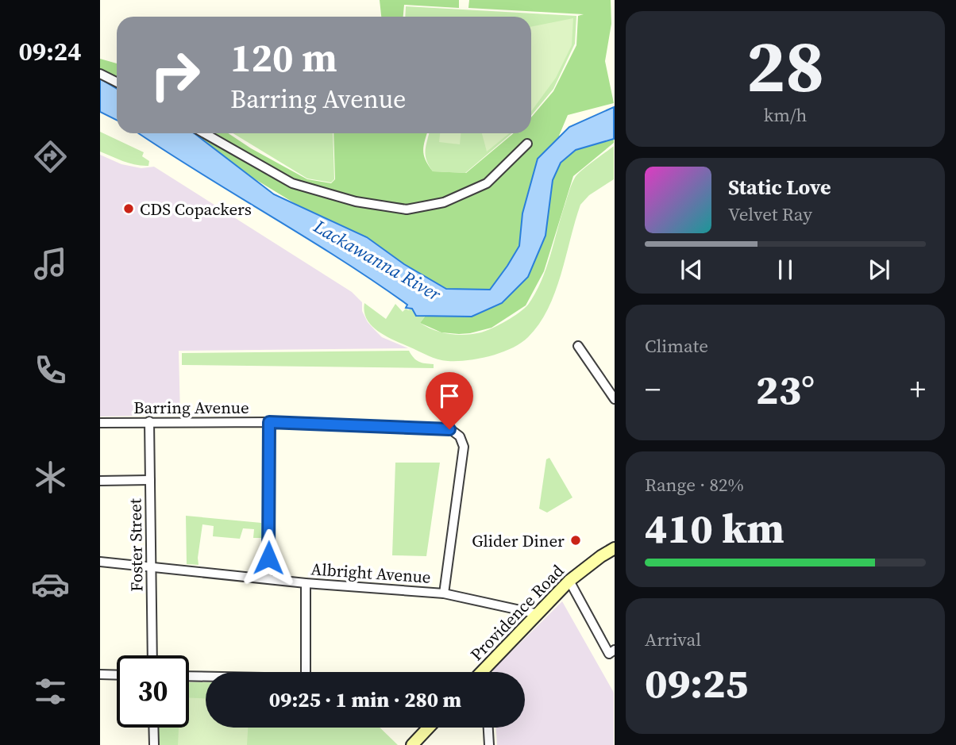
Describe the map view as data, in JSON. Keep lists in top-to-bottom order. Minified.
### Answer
{"streets":{"main road":["Providence Road"],"street":["Barring Avenue","Foster Street","Albright Avenue"]},"crossings":[["Barring Avenue","Foster Street"],["Barring Avenue","Albright Avenue"],["Foster Street","Albright Avenue"],["Albright Avenue","Providence Road"]],"water":["Lackawanna River"],"places":["CDS Copackers","Glider Diner"],"page":{"tabs":"09:24","tile":[["28","km/h"],"Climate",["Range · 82%","410 km"],["Arrival","09:25"]],"turn":["120 m","Barring Avenue"],"song":["Static Love","Velvet Ray"],"heat":["−","23°","+"],"limit":"30","trip":"09:25 · 1 min · 280 m"}}
